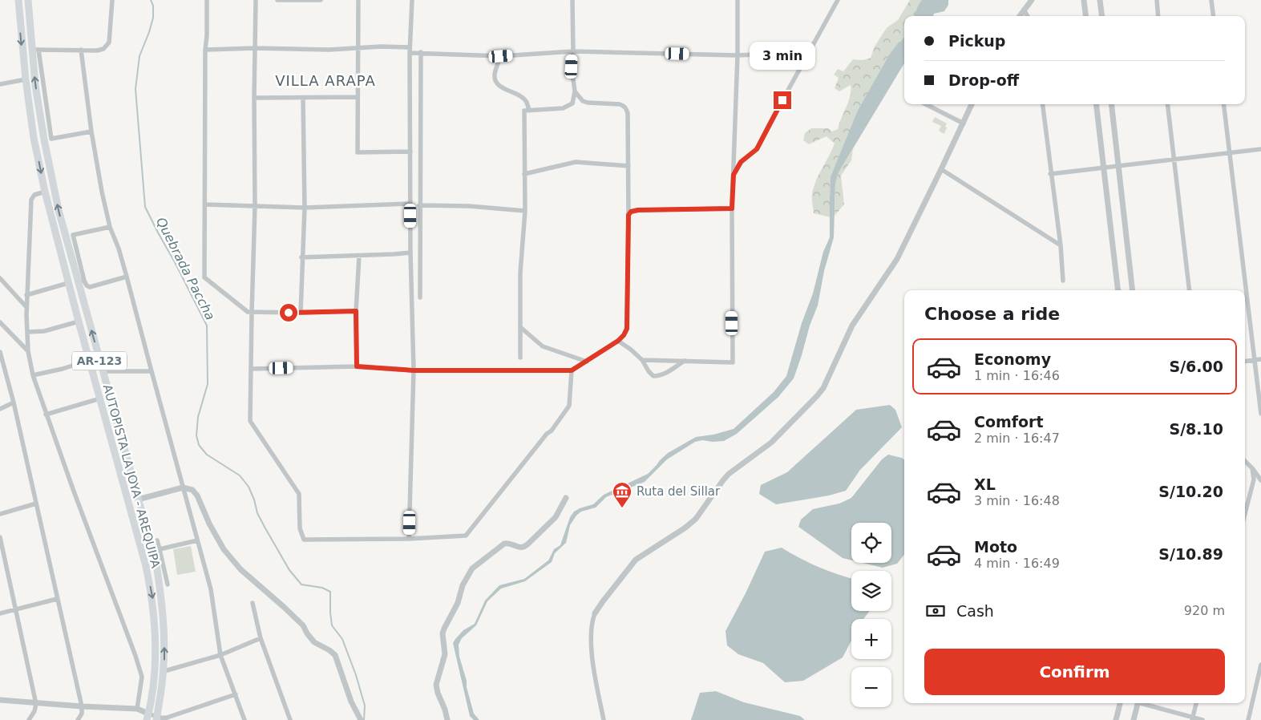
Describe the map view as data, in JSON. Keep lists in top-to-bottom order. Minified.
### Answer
{"streets":{"main road":["AR-123","AUTOPISTA LA JOYA - AREQUIPA"]},"districts":["VILLA ARAPA"],"water":["Quebrada Paccha"],"places":{"museum":["Ruta del Sillar"]},"page":{"banner":["Pickup","Drop-off"],"bubble":"3 min","heading":"Choose a ride","list":[{"name":"Economy","note":"1 min · 16:46","value":"S/6.00"},{"name":"Comfort","note":"2 min · 16:47","value":"S/8.10"},{"name":"XL","note":"3 min · 16:48","value":"S/10.20"},{"name":"Moto","note":"4 min · 16:49","value":"S/10.89"}],"map_buttons":["+","−"],"pay":["Cash","920 m"],"buttons":"Confirm"}}
